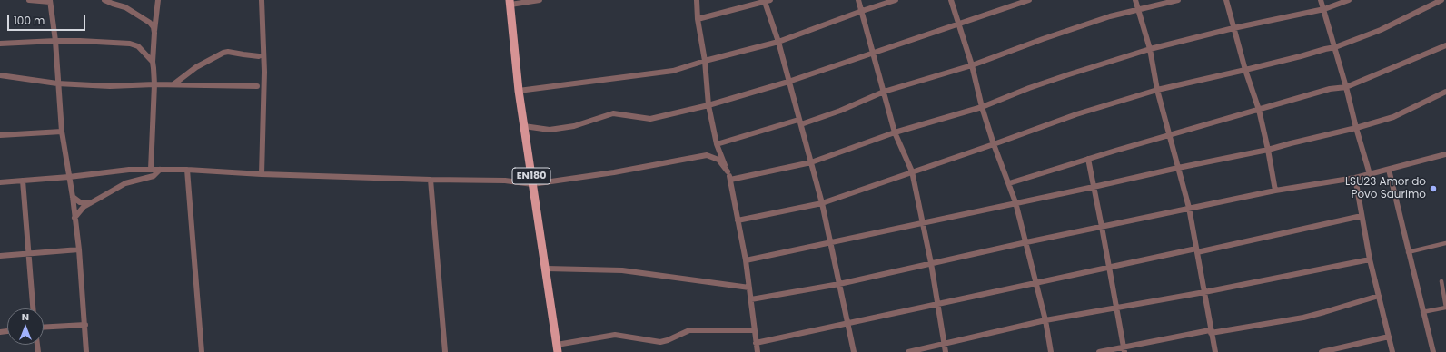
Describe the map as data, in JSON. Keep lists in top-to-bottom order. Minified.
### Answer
{"streets":{"main road":["EN180"]},"places":["LSU23 Amor do Povo Saurimo"],"scale_bar":"100 m","north":"top"}
